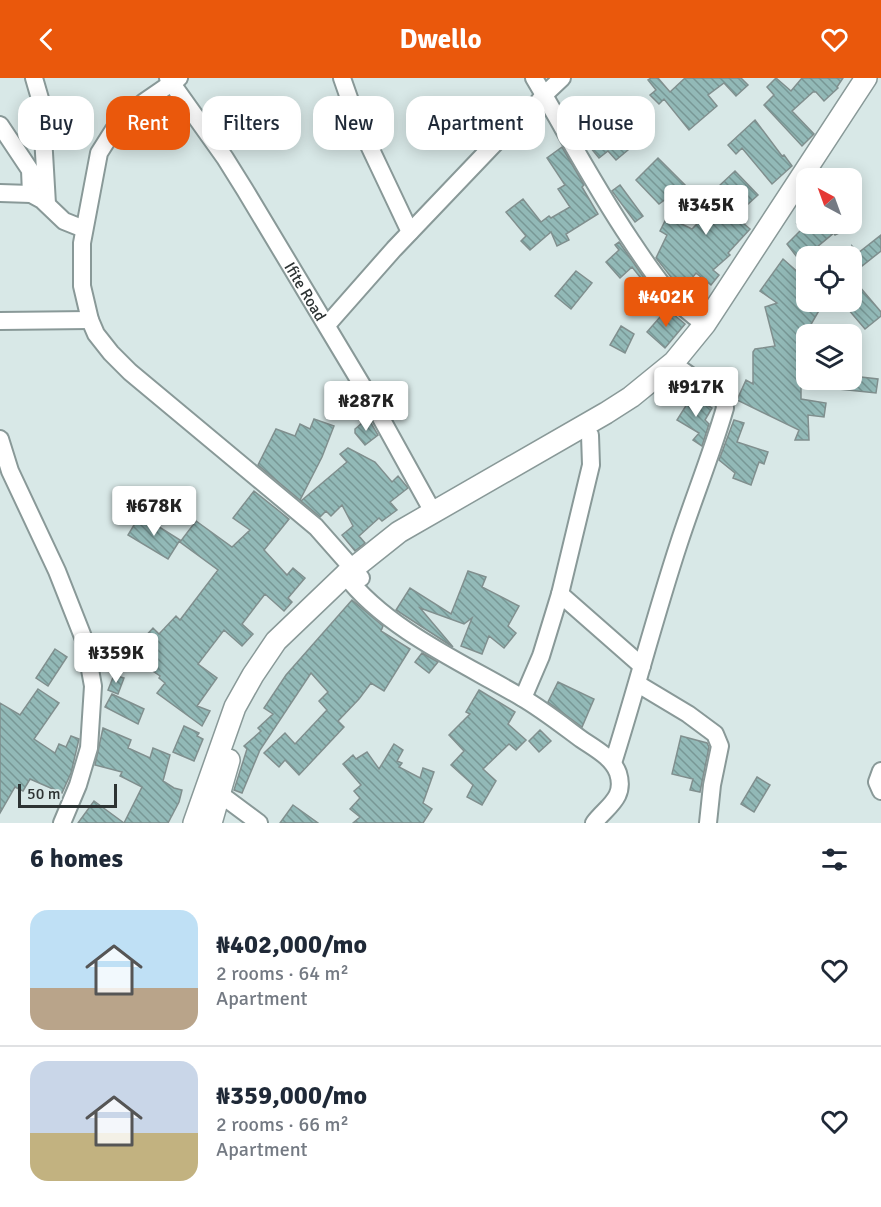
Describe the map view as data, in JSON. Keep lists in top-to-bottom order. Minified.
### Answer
{"streets":{"street":["Ifite Road"]},"scale_bar":"50 m","north":"top left","page":{"header":"Dwello","chip":["Buy","Rent","Filters","New","Apartment","House"],"price":["₦345K","₦402K","₦917K","₦287K","₦678K","₦359K"],"scale":"50 m","heading":"6 homes","list":[{"name":"₦402,000/mo","note":"2 rooms · 64 m² · Apartment"},{"name":"₦359,000/mo","note":"2 rooms · 66 m² · Apartment"}]}}
